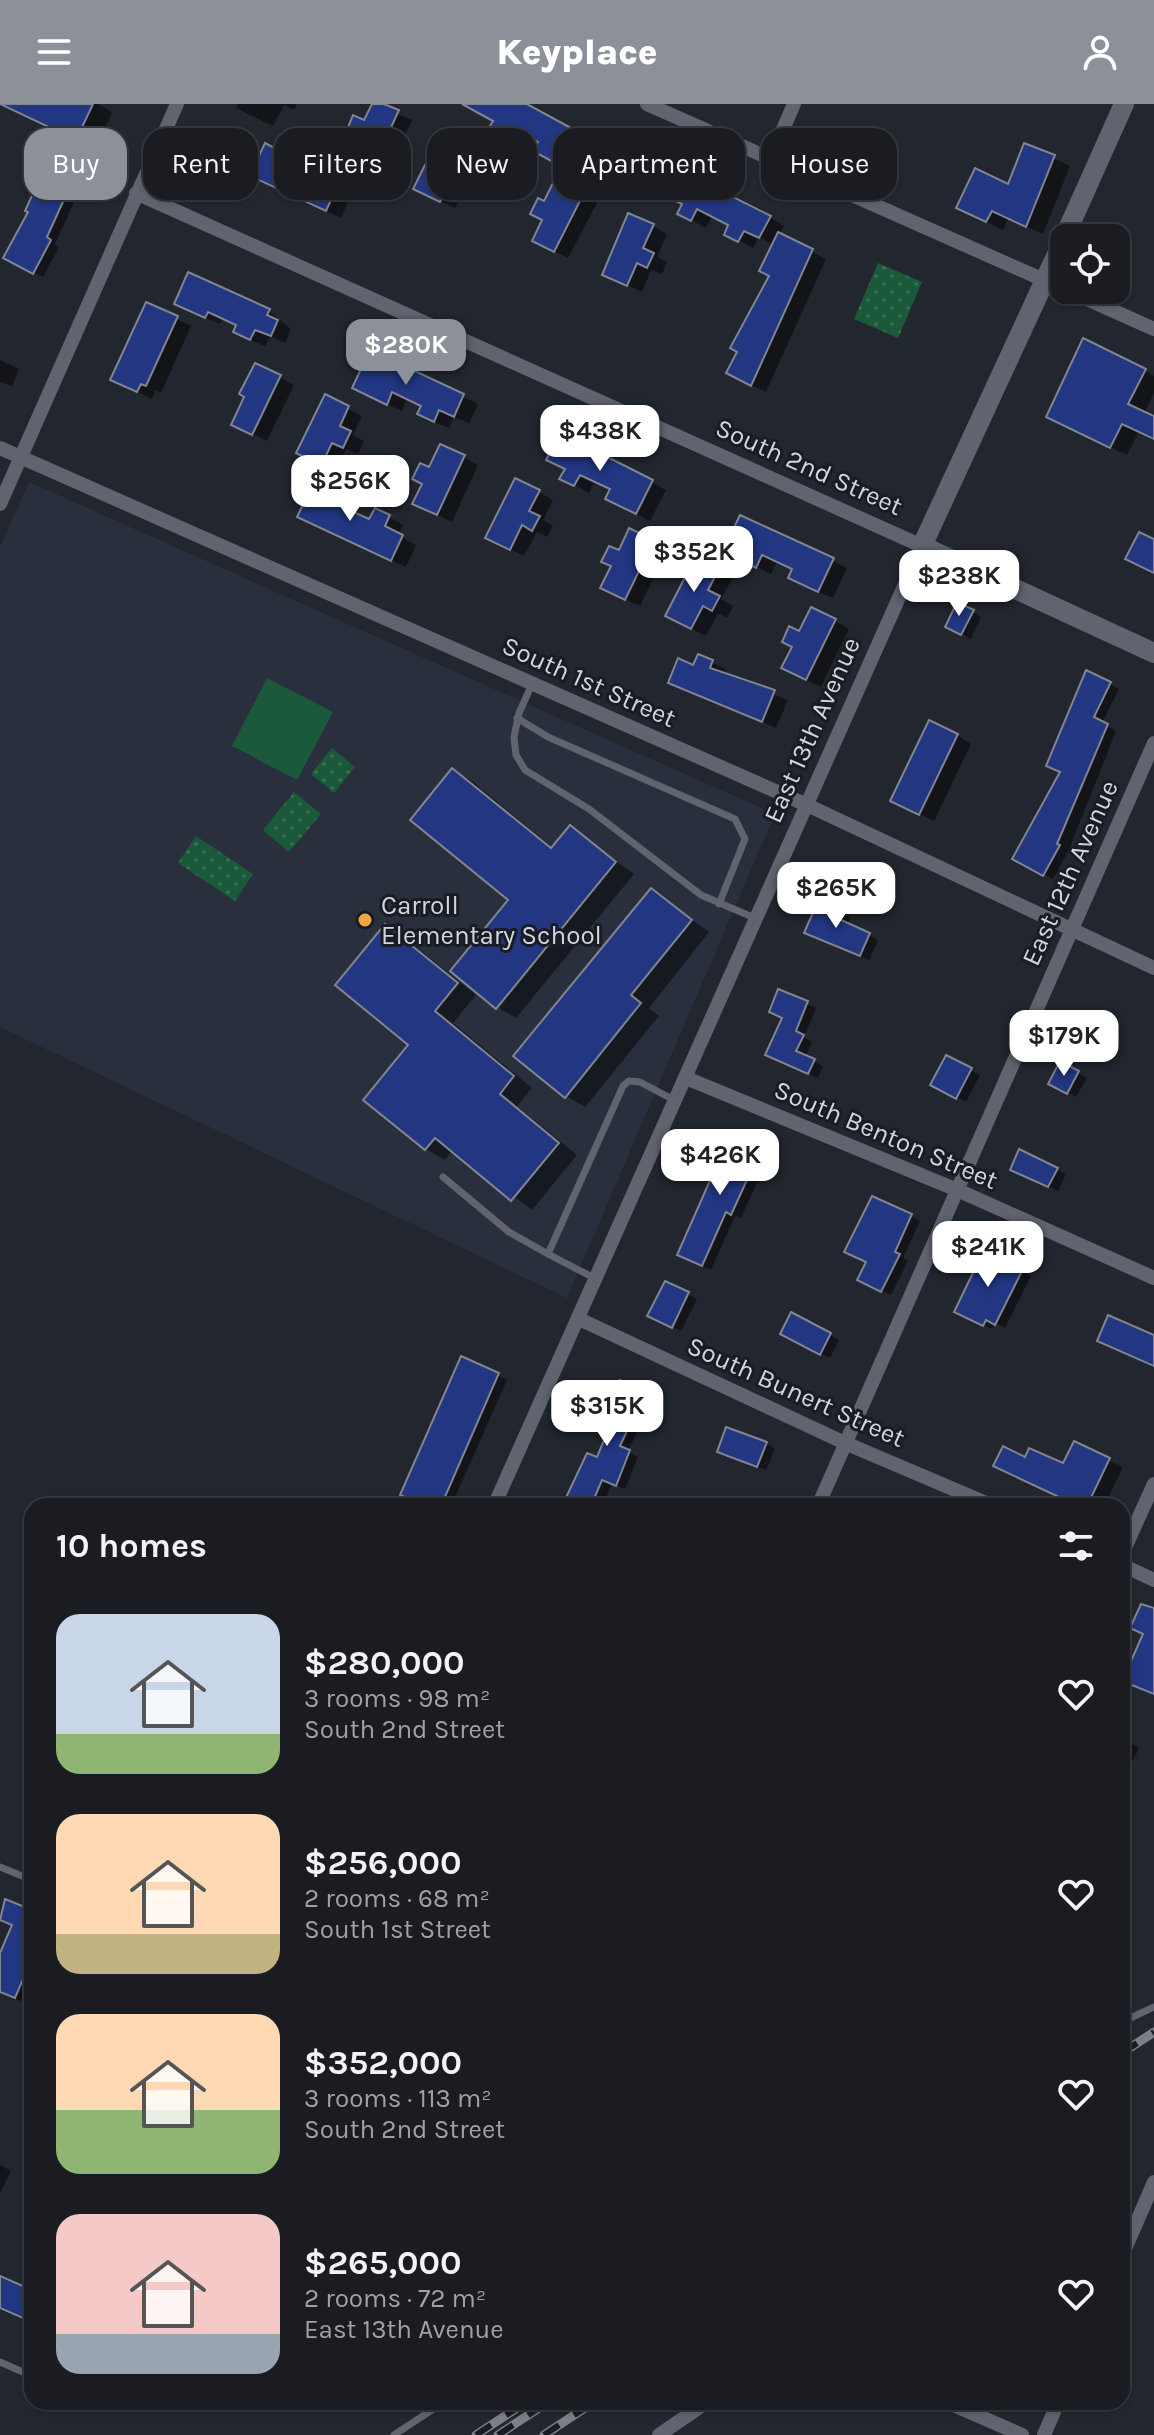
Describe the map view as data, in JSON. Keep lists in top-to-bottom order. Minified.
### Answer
{"streets":{"street":["South 2nd Street","South 1st Street","East 13th Avenue","East 12th Avenue","South Benton Street","South Bunert Street"]},"crossings":[["South 2nd Street","East 13th Avenue"],["South 1st Street","East 13th Avenue"],["South 1st Street","East 12th Avenue"],["East 13th Avenue","South Benton Street"],["East 13th Avenue","South Bunert Street"],["East 12th Avenue","South Benton Street"],["East 12th Avenue","South Bunert Street"]],"places":["Carroll Elementary School"],"page":{"header":"Keyplace","chip":["Buy","Rent","Filters","New","Apartment","House"],"price":["$280K","$438K","$256K","$352K","$238K","$265K","$179K","$426K","$241K","$315K"],"heading":"10 homes","list":[{"name":"$280,000","note":"3 rooms · 98 m² · South 2nd Street"},{"name":"$256,000","note":"2 rooms · 68 m² · South 1st Street"},{"name":"$352,000","note":"3 rooms · 113 m² · South 2nd Street"},{"name":"$265,000","note":"2 rooms · 72 m² · East 13th Avenue"}]}}
